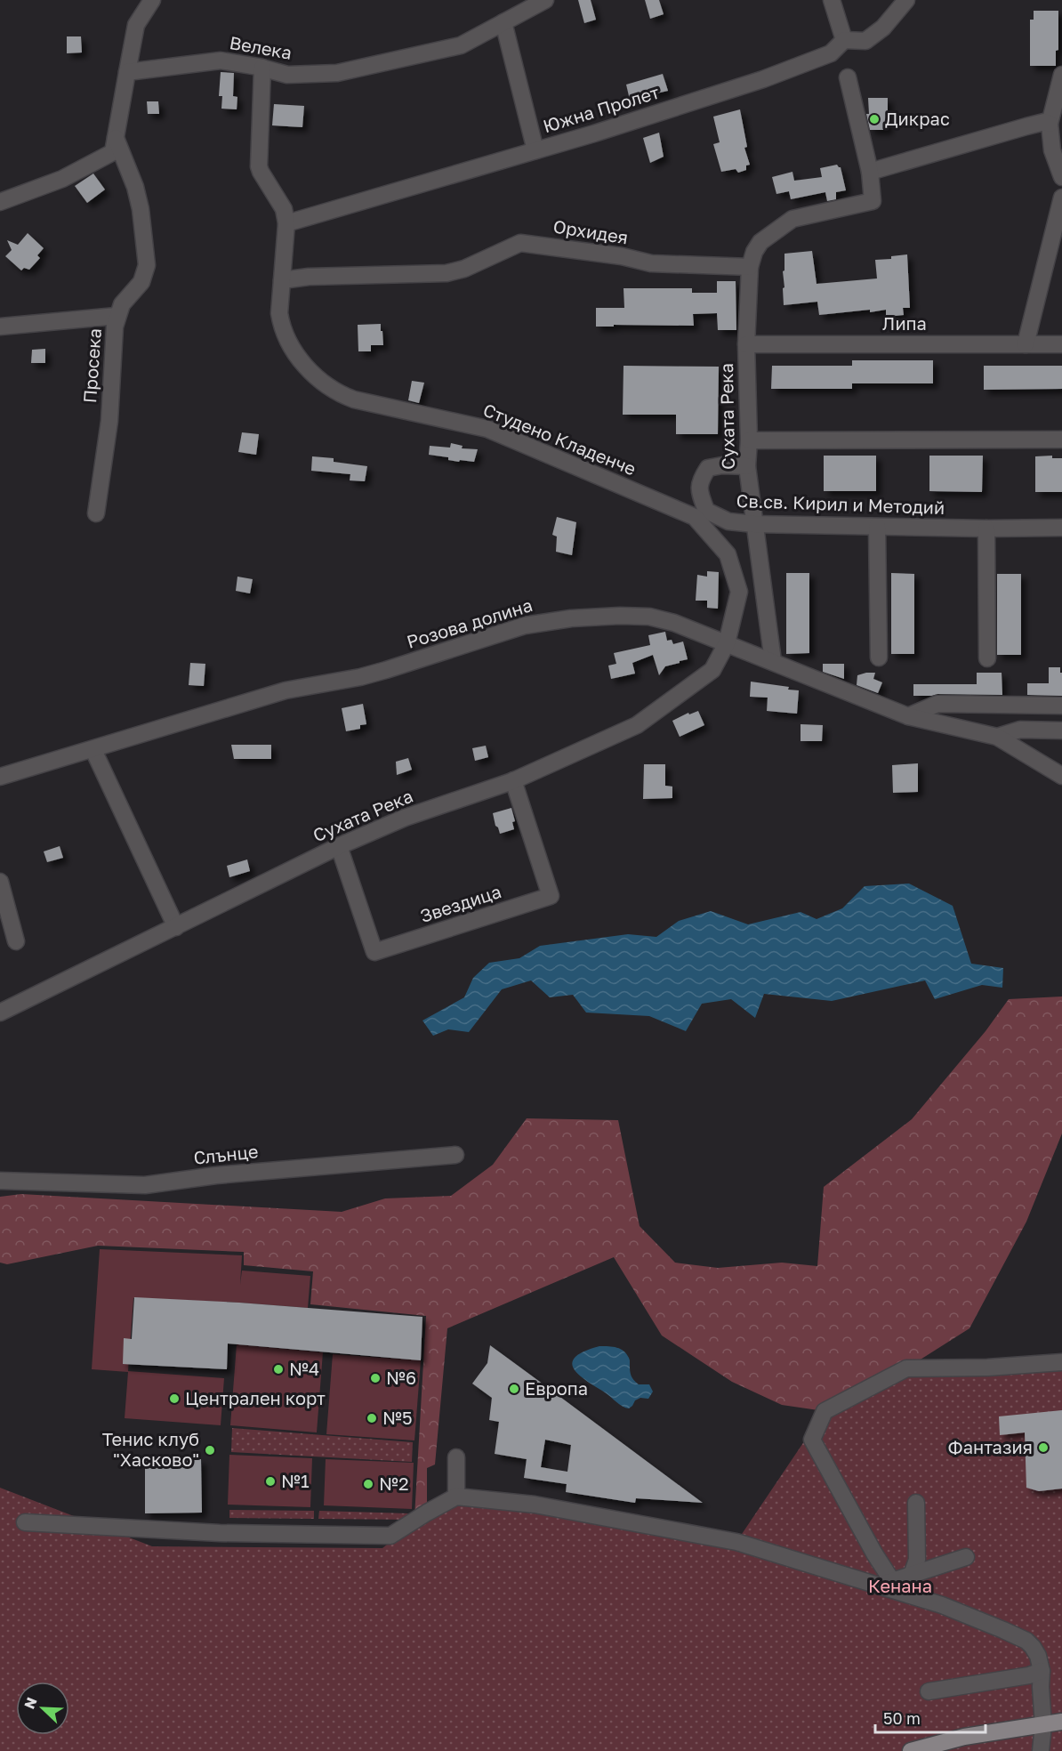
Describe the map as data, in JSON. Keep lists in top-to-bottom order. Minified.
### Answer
{"streets":{"street":["Велека","Южна Пролет","Орхидея","Липа","Просека","Сухата Река","Студено Кладенче","Св.св. Кирил и Методий","Розова долина","Звездица","Слънце"]},"crossings":[["Южна Пролет","Студено Кладенче"],["Орхидея","Сухата Река"],["Орхидея","Студено Кладенче"],["Липа","Сухата Река"],["Сухата Река","Студено Кладенче"],["Сухата Река","Св.св. Кирил и Методий"],["Сухата Река","Розова долина"],["Сухата Река","Звездица"],["Студено Кладенче","Св.св. Кирил и Методий"],["Студено Кладенче","Розова долина"]],"parks":["Кенана"],"places":["Дикрас","№4","№6","Европа","Централен корт","№5","Фантазия","Тенис клуб \"Хасково\"","№1","№2"],"scale_bar":"50 m","north":"top left"}
